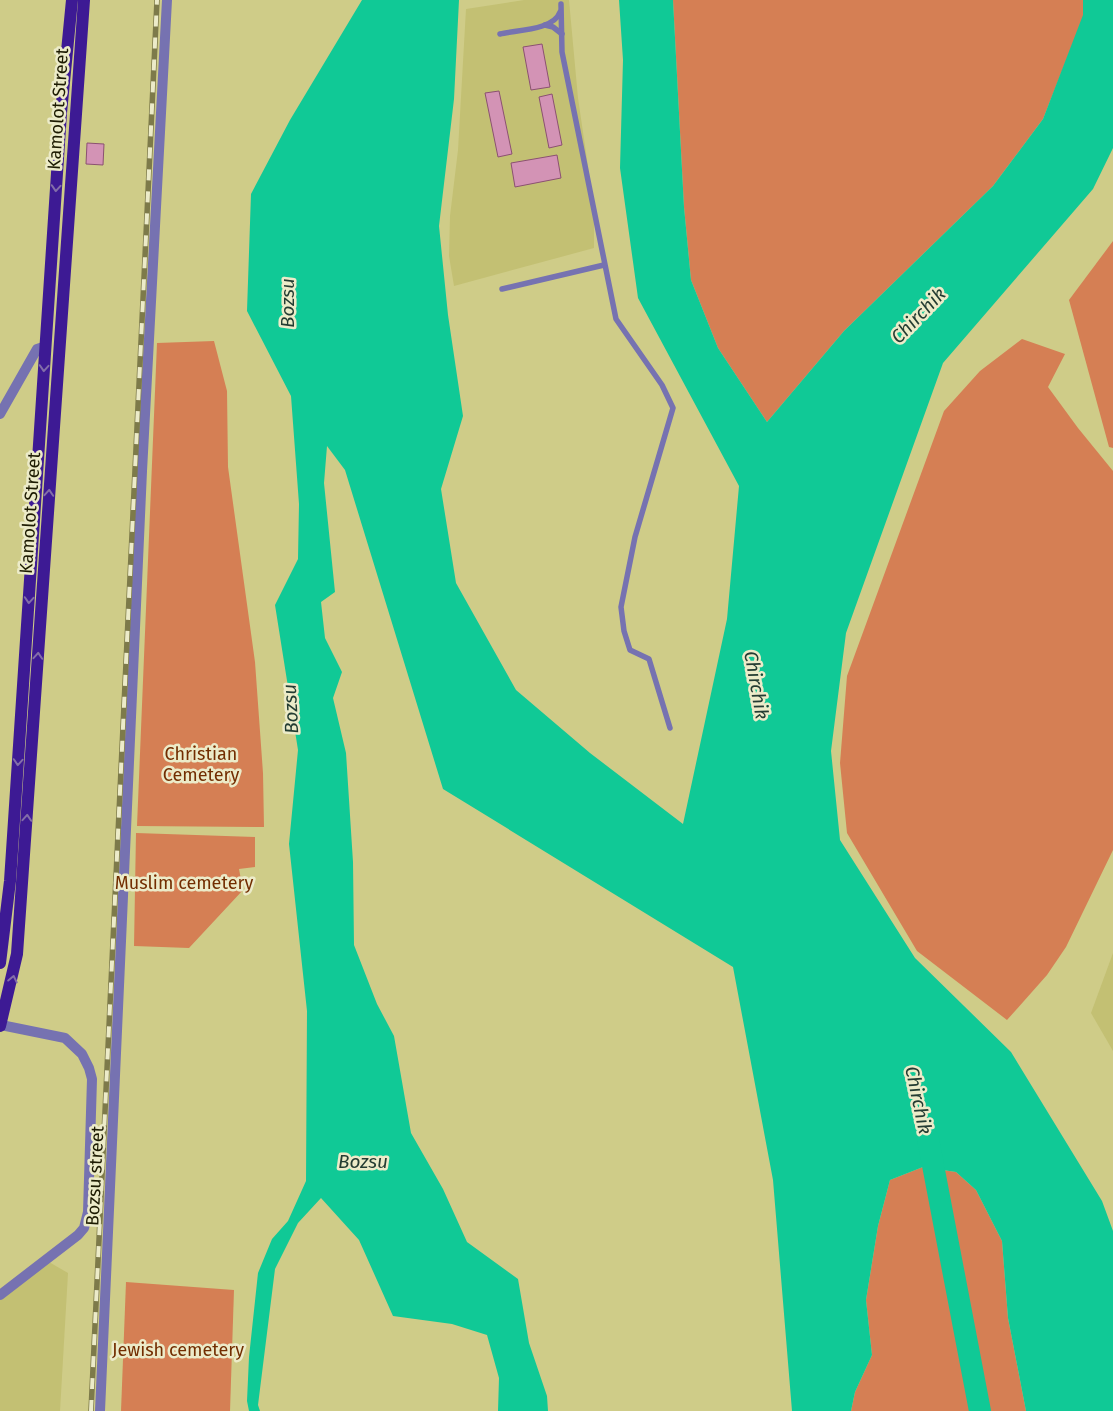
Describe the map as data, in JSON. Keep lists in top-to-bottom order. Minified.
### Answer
{"streets":{"main road":["Kamolot Street"],"street":["Bozsu street"]},"water":["Bozsu","Chirchik"],"parks":["Christian Cemetery","Muslim cemetery","Jewish cemetery"]}
